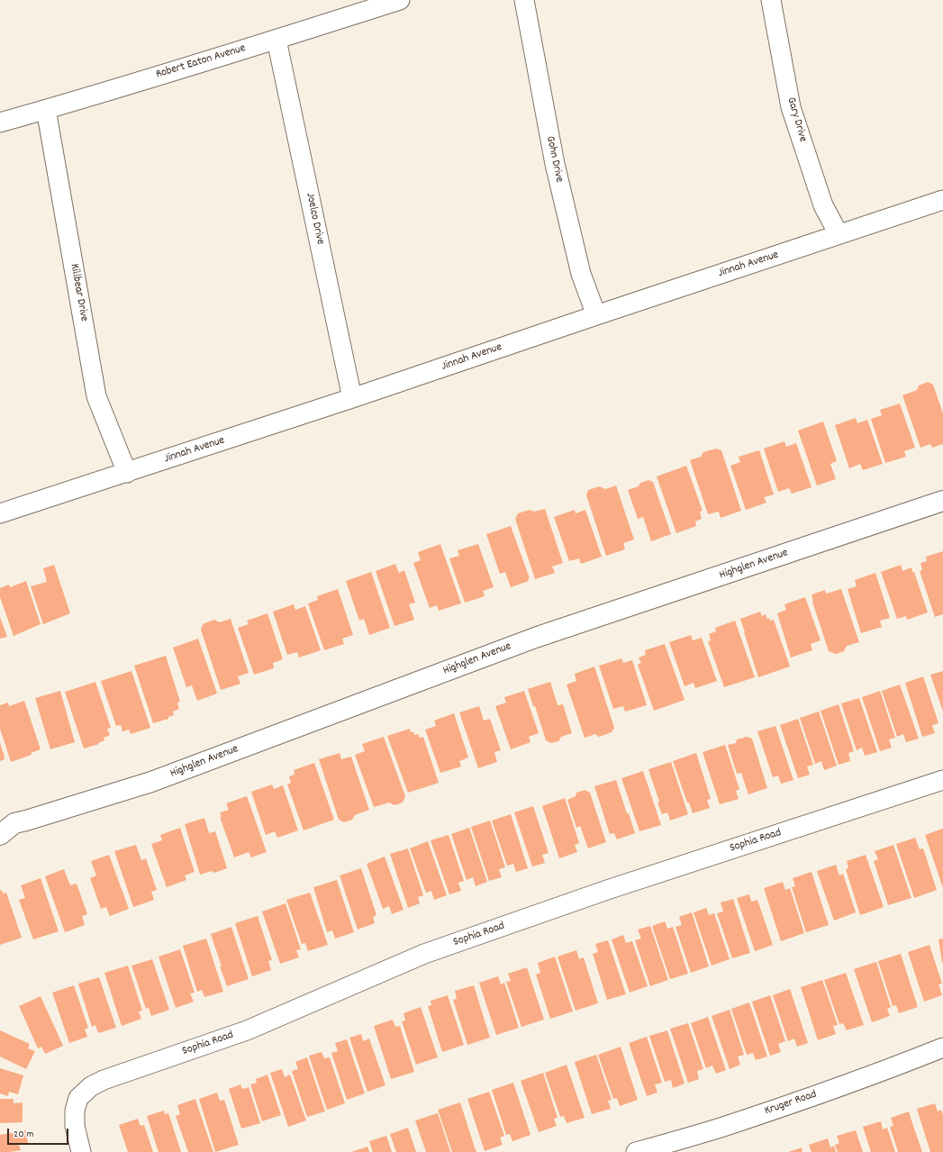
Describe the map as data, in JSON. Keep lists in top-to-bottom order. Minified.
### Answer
{"streets":{"street":["Robert Eaton Avenue","Gary Drive","Gohn Drive","Joelco Drive","Jinnah Avenue","Killbear Drive","Highglen Avenue","Sophia Road","Kruger Road"]},"crossings":[["Robert Eaton Avenue","Joelco Drive"],["Robert Eaton Avenue","Killbear Drive"],["Gary Drive","Jinnah Avenue"],["Gohn Drive","Jinnah Avenue"],["Joelco Drive","Jinnah Avenue"],["Jinnah Avenue","Killbear Drive"]],"scale_bar":"20 m"}
